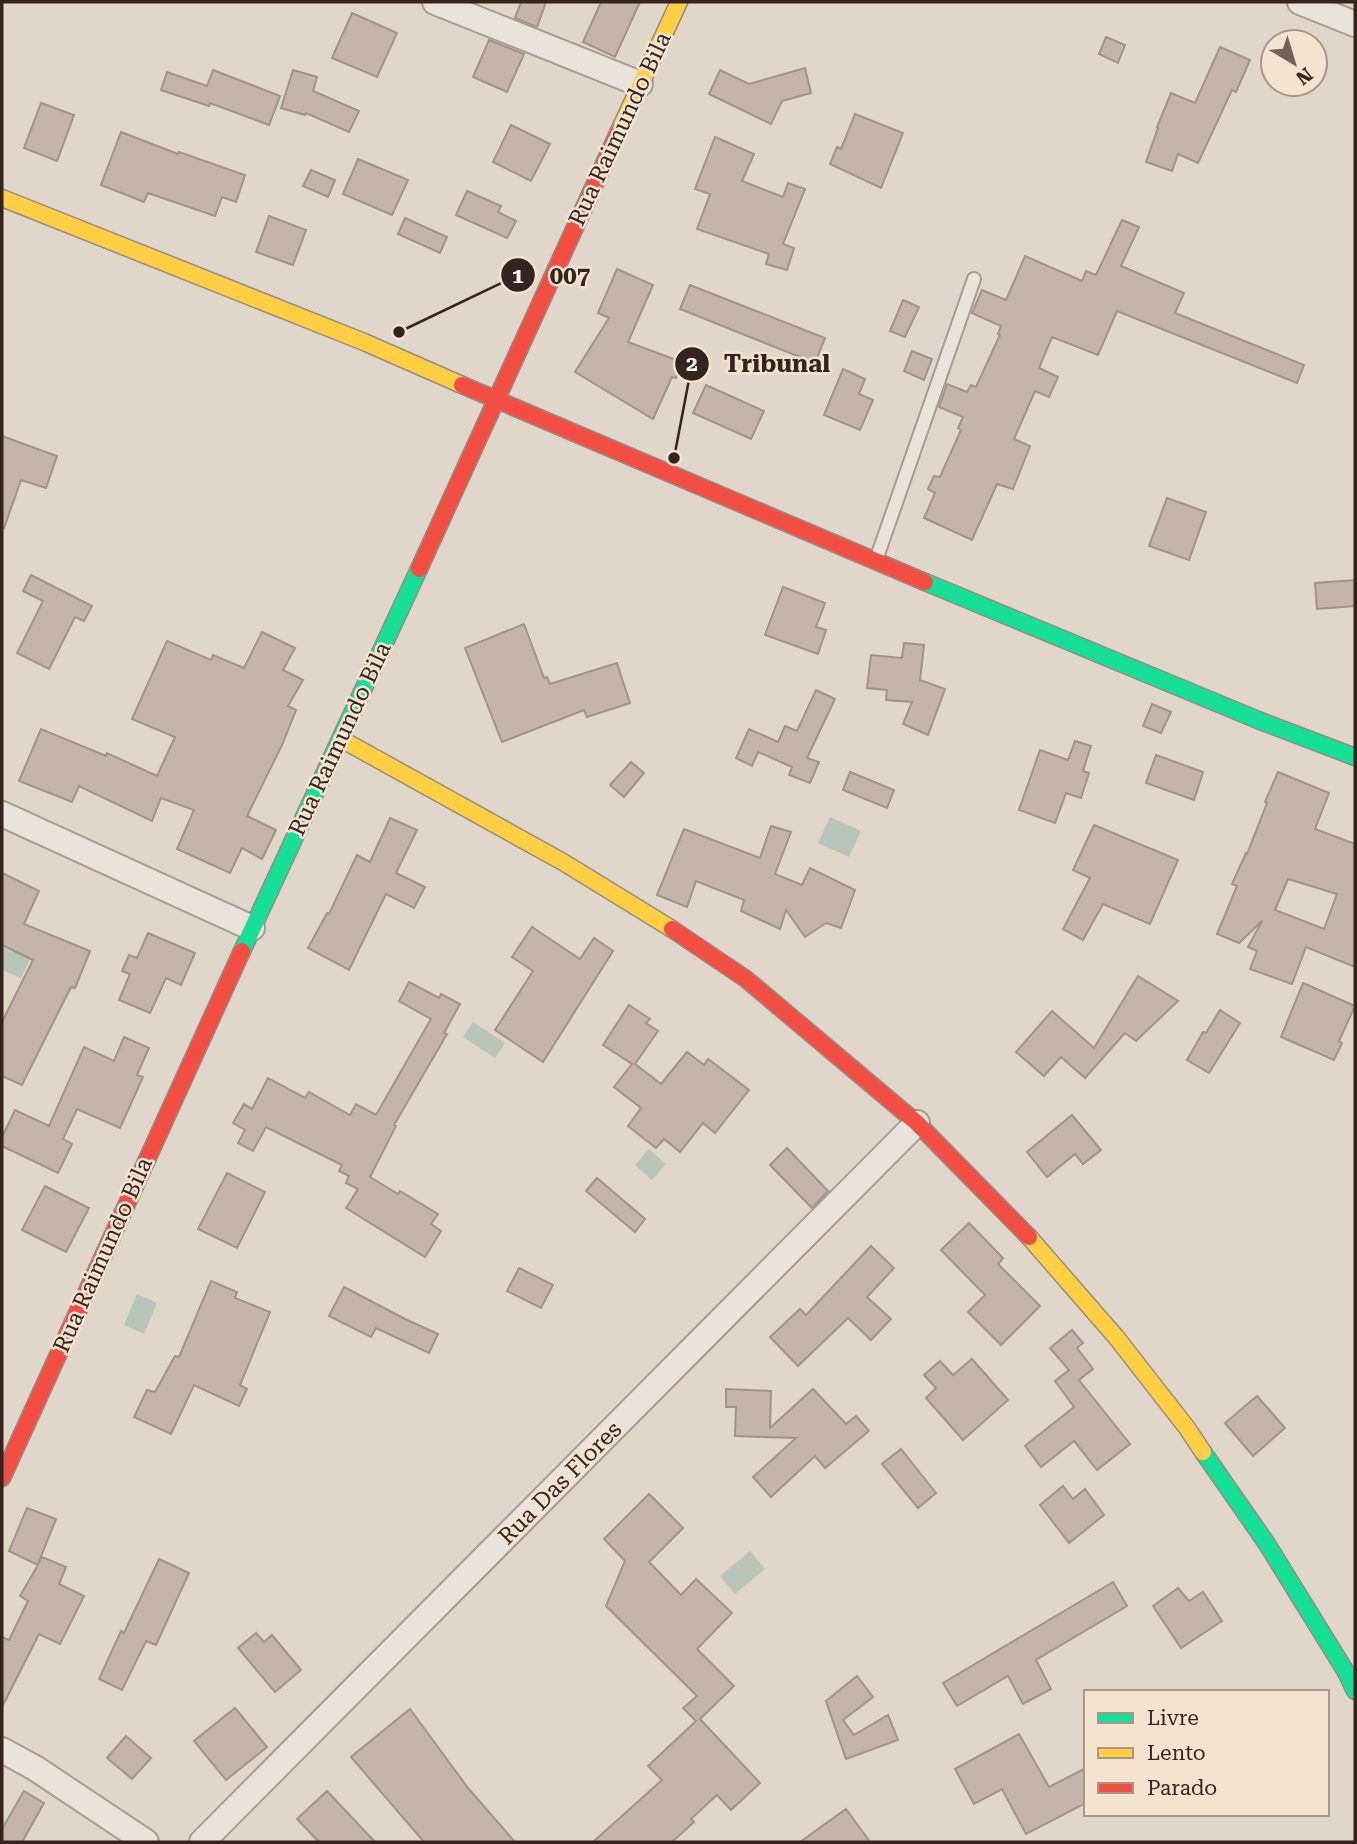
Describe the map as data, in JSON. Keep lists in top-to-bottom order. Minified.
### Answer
{"streets":{"street":["Rua Raimundo Bila","Rua Das Flores"]},"places":["007","Tribunal"],"legend":["Livre","Lento","Parado"],"north":"bottom right"}
